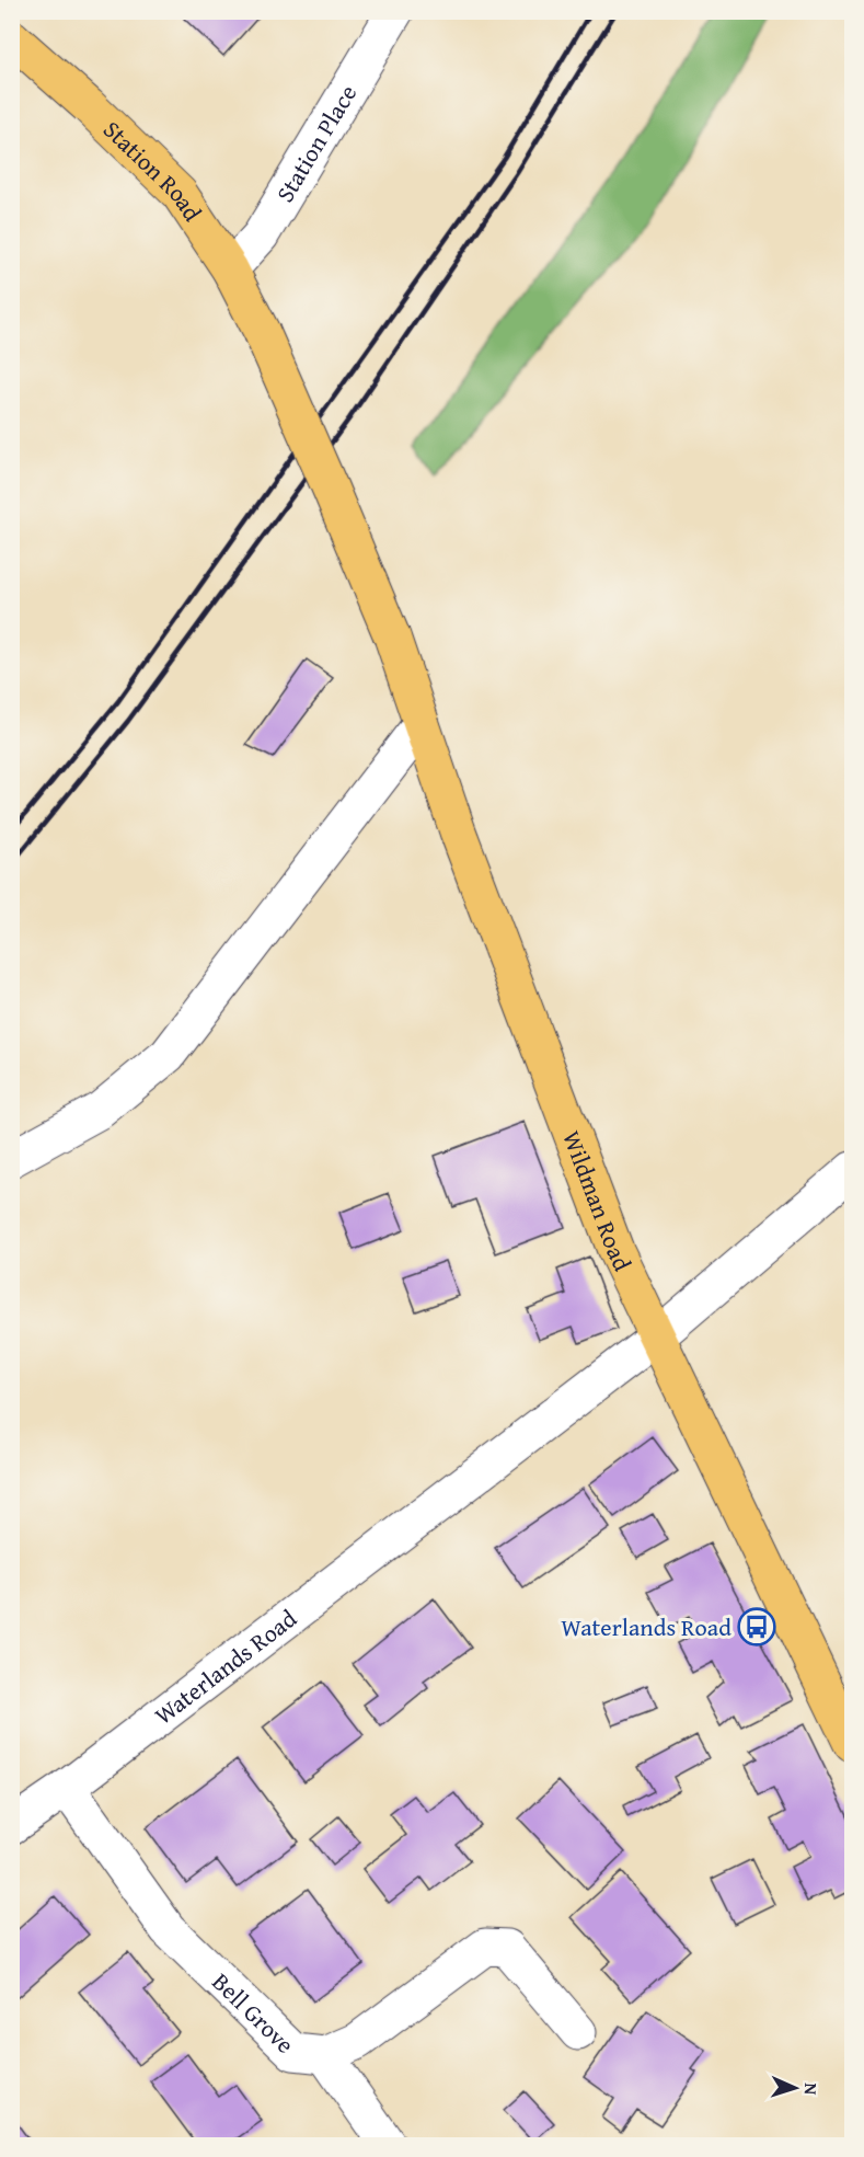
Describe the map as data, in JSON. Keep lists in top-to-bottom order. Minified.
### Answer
{"streets":{"main road":["Station Road","Wildman Road"],"street":["Station Place","Waterlands Road","Bell Grove"]},"crossings":[["Station Place","Station Road"],["Station Road","Wildman Road"],["Wildman Road","Waterlands Road"],["Waterlands Road","Bell Grove"]],"places":{"bus stop":["Waterlands Road"]},"north":"right"}
